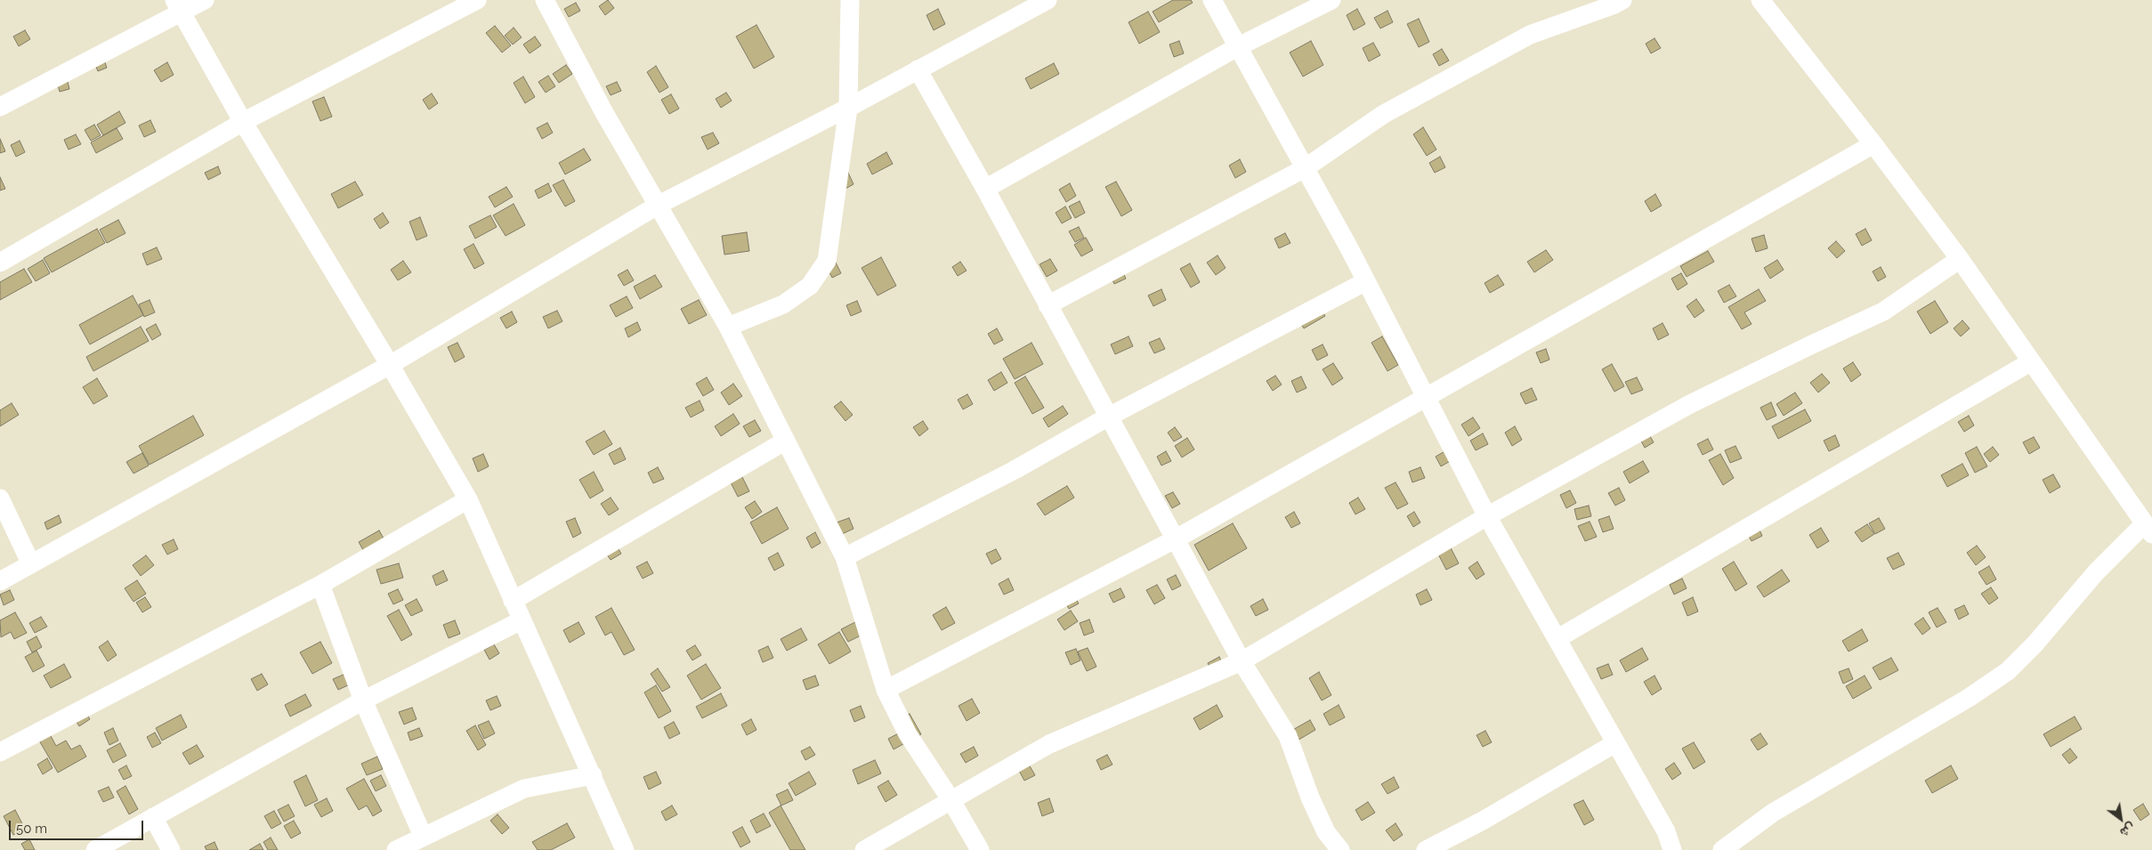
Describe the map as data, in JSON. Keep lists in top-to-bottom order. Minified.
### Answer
{"scale_bar":"50 m","north":"bottom right"}
